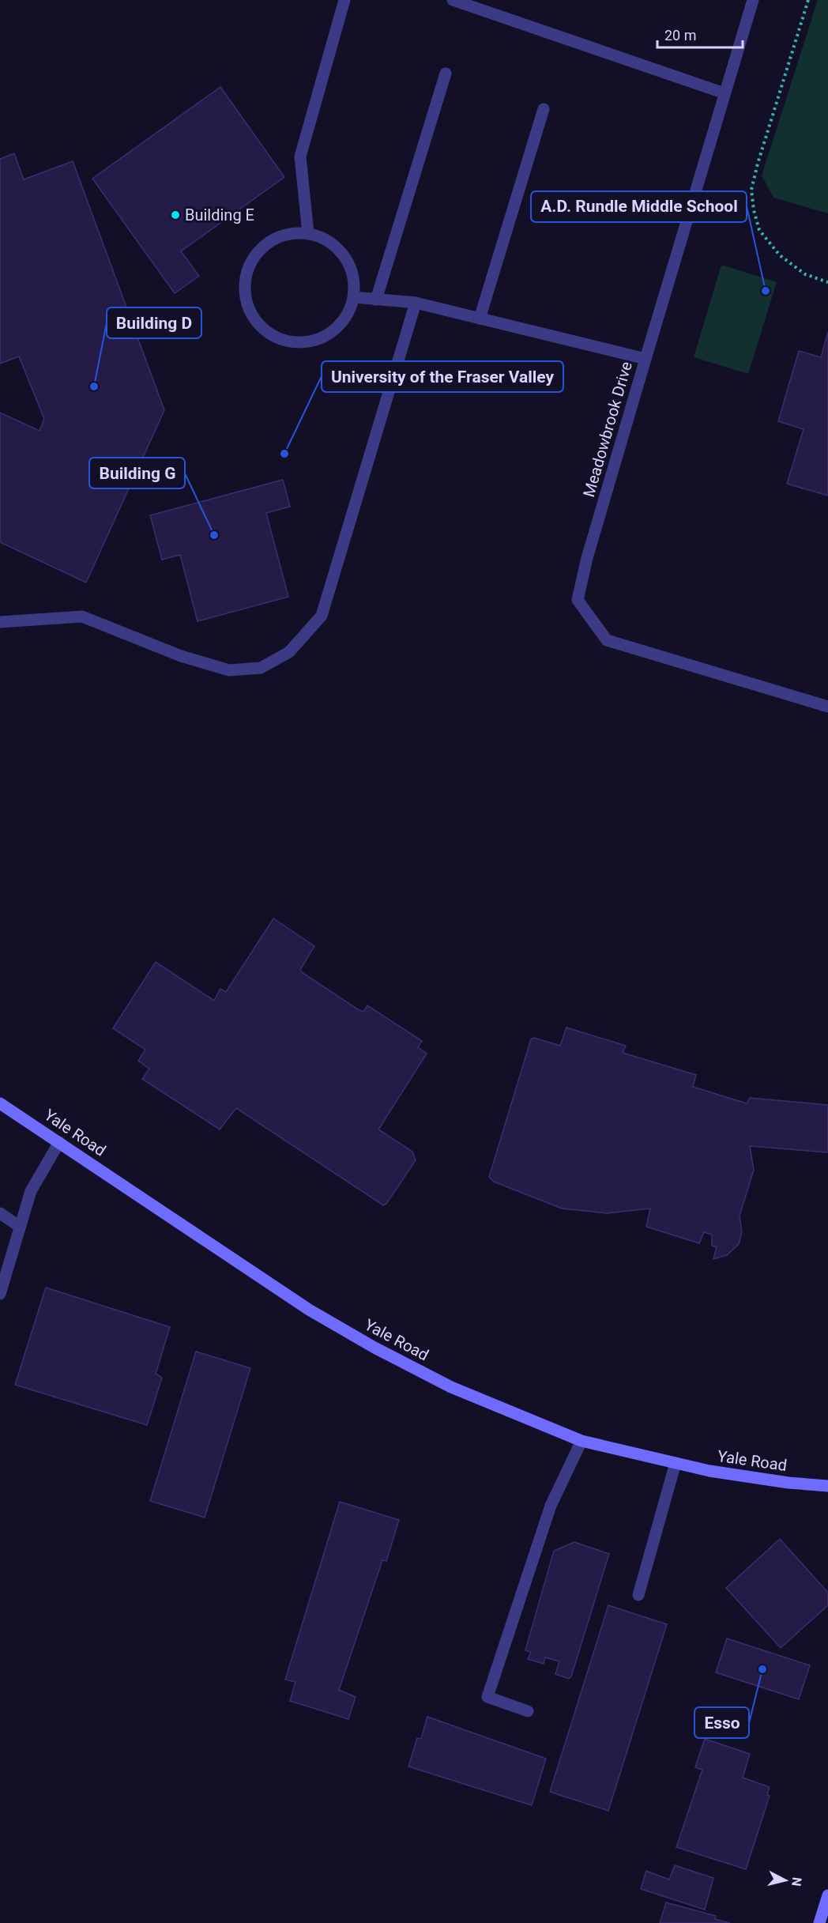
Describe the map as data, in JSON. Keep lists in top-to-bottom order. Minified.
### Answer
{"streets":{"main road":["Yale Road"],"street":["Meadowbrook Drive"]},"places":["Building E","A.D. Rundle Middle School","Building D","University of the Fraser Valley","Building G","Esso"],"scale_bar":"20 m","north":"right"}
